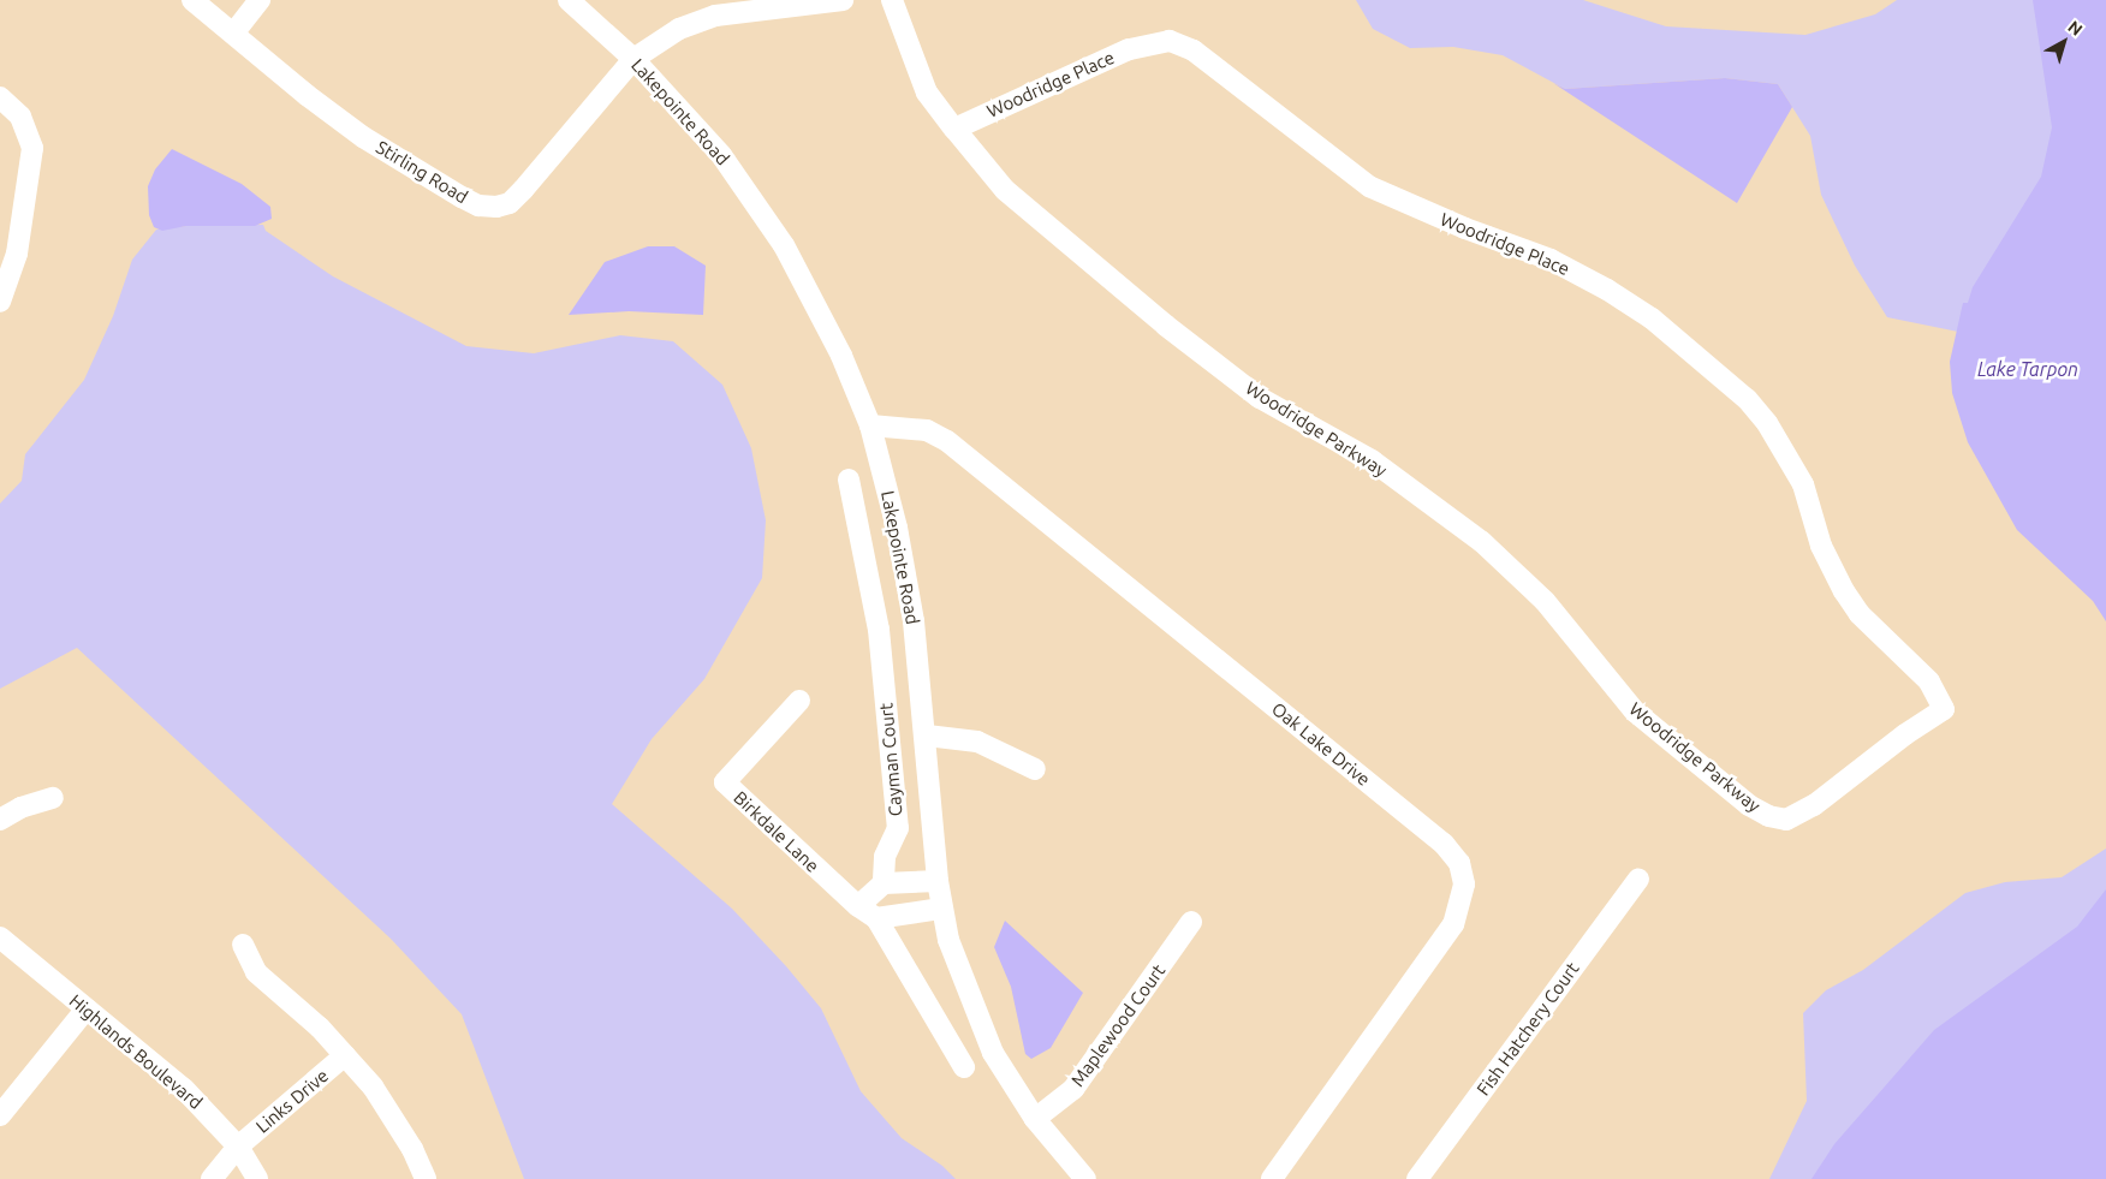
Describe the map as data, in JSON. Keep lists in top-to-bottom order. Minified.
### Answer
{"streets":{"street":["Woodridge Place","Lakepointe Road","Stirling Road","Woodridge Parkway","Oak Lake Drive","Cayman Court","Birkdale Lane","Maplewood Court","Fish Hatchery Court","Highlands Boulevard","Links Drive"]},"crossings":[["Woodridge Place","Woodridge Parkway"],["Lakepointe Road","Stirling Road"],["Lakepointe Road","Oak Lake Drive"],["Lakepointe Road","Maplewood Court"],["Highlands Boulevard","Links Drive"]],"water":["Lake Tarpon"],"north":"top right"}
